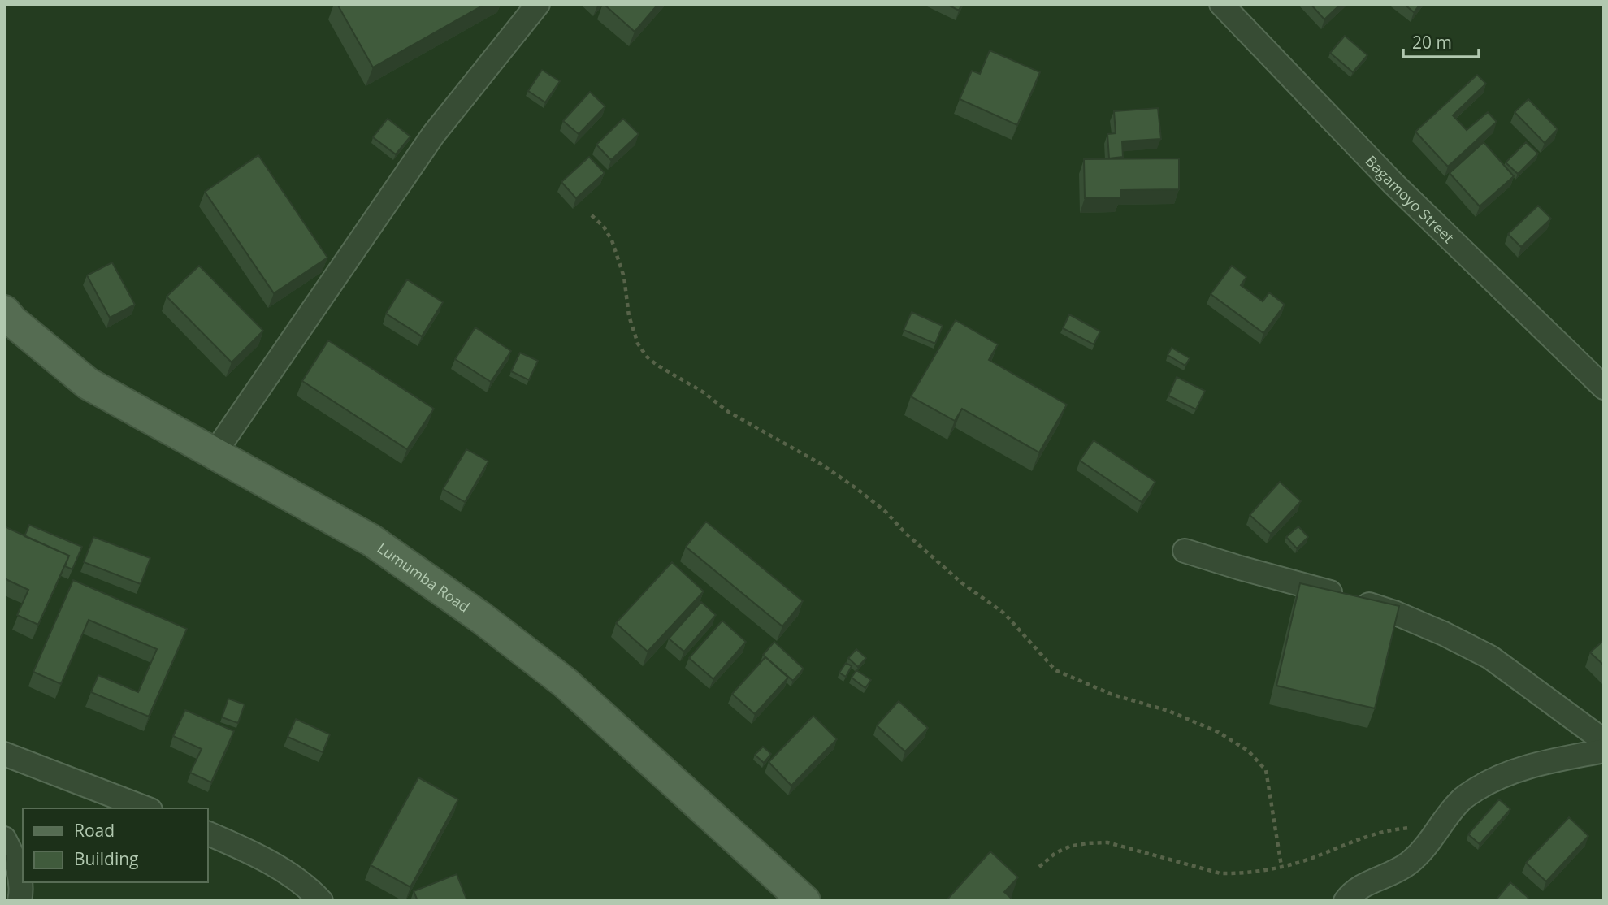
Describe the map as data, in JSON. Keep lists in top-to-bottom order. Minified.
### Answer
{"streets":{"main road":["Lumumba Road"],"street":["Bagamoyo Street"]},"legend":["Road","Building"],"scale_bar":"20 m"}
